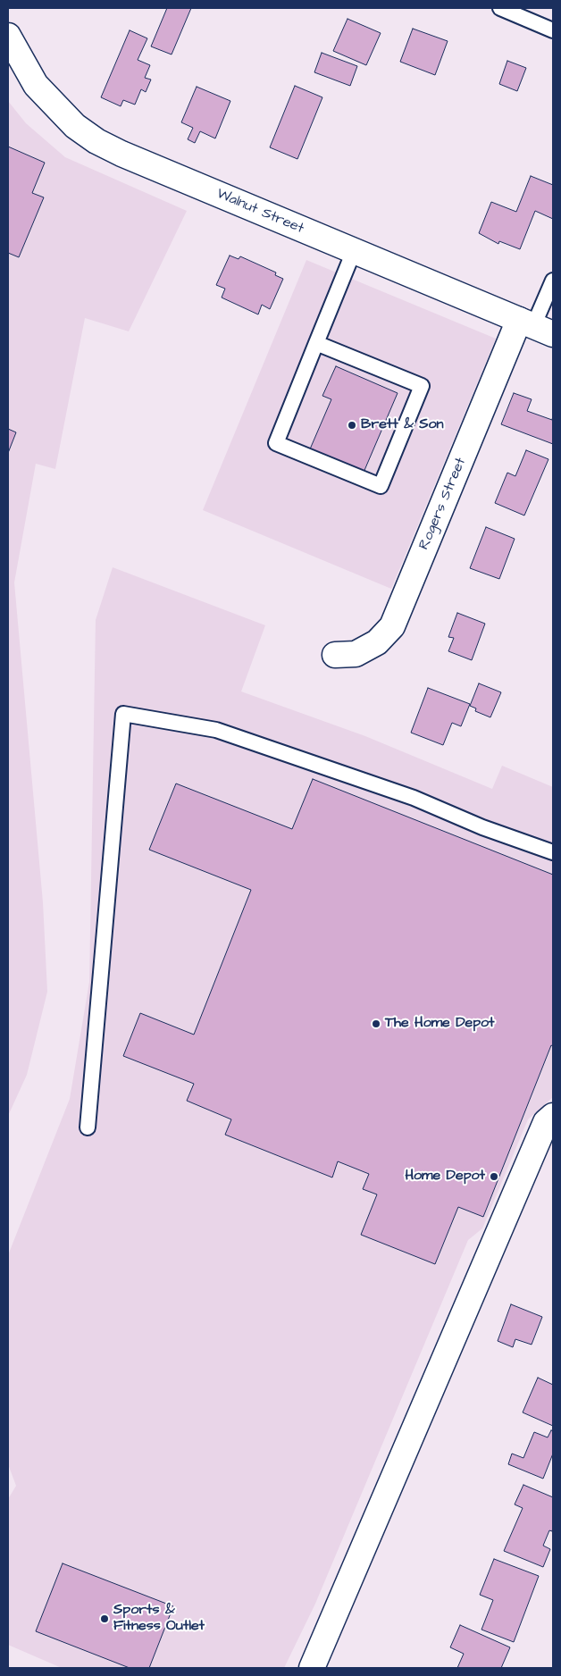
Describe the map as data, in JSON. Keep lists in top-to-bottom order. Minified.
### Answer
{"streets":{"street":["Walnut Street","Rogers Street"]},"crossings":[["Walnut Street","Rogers Street"]],"places":["Brett & Son","The Home Depot","Home Depot","Sports & Fitness Outlet"]}
